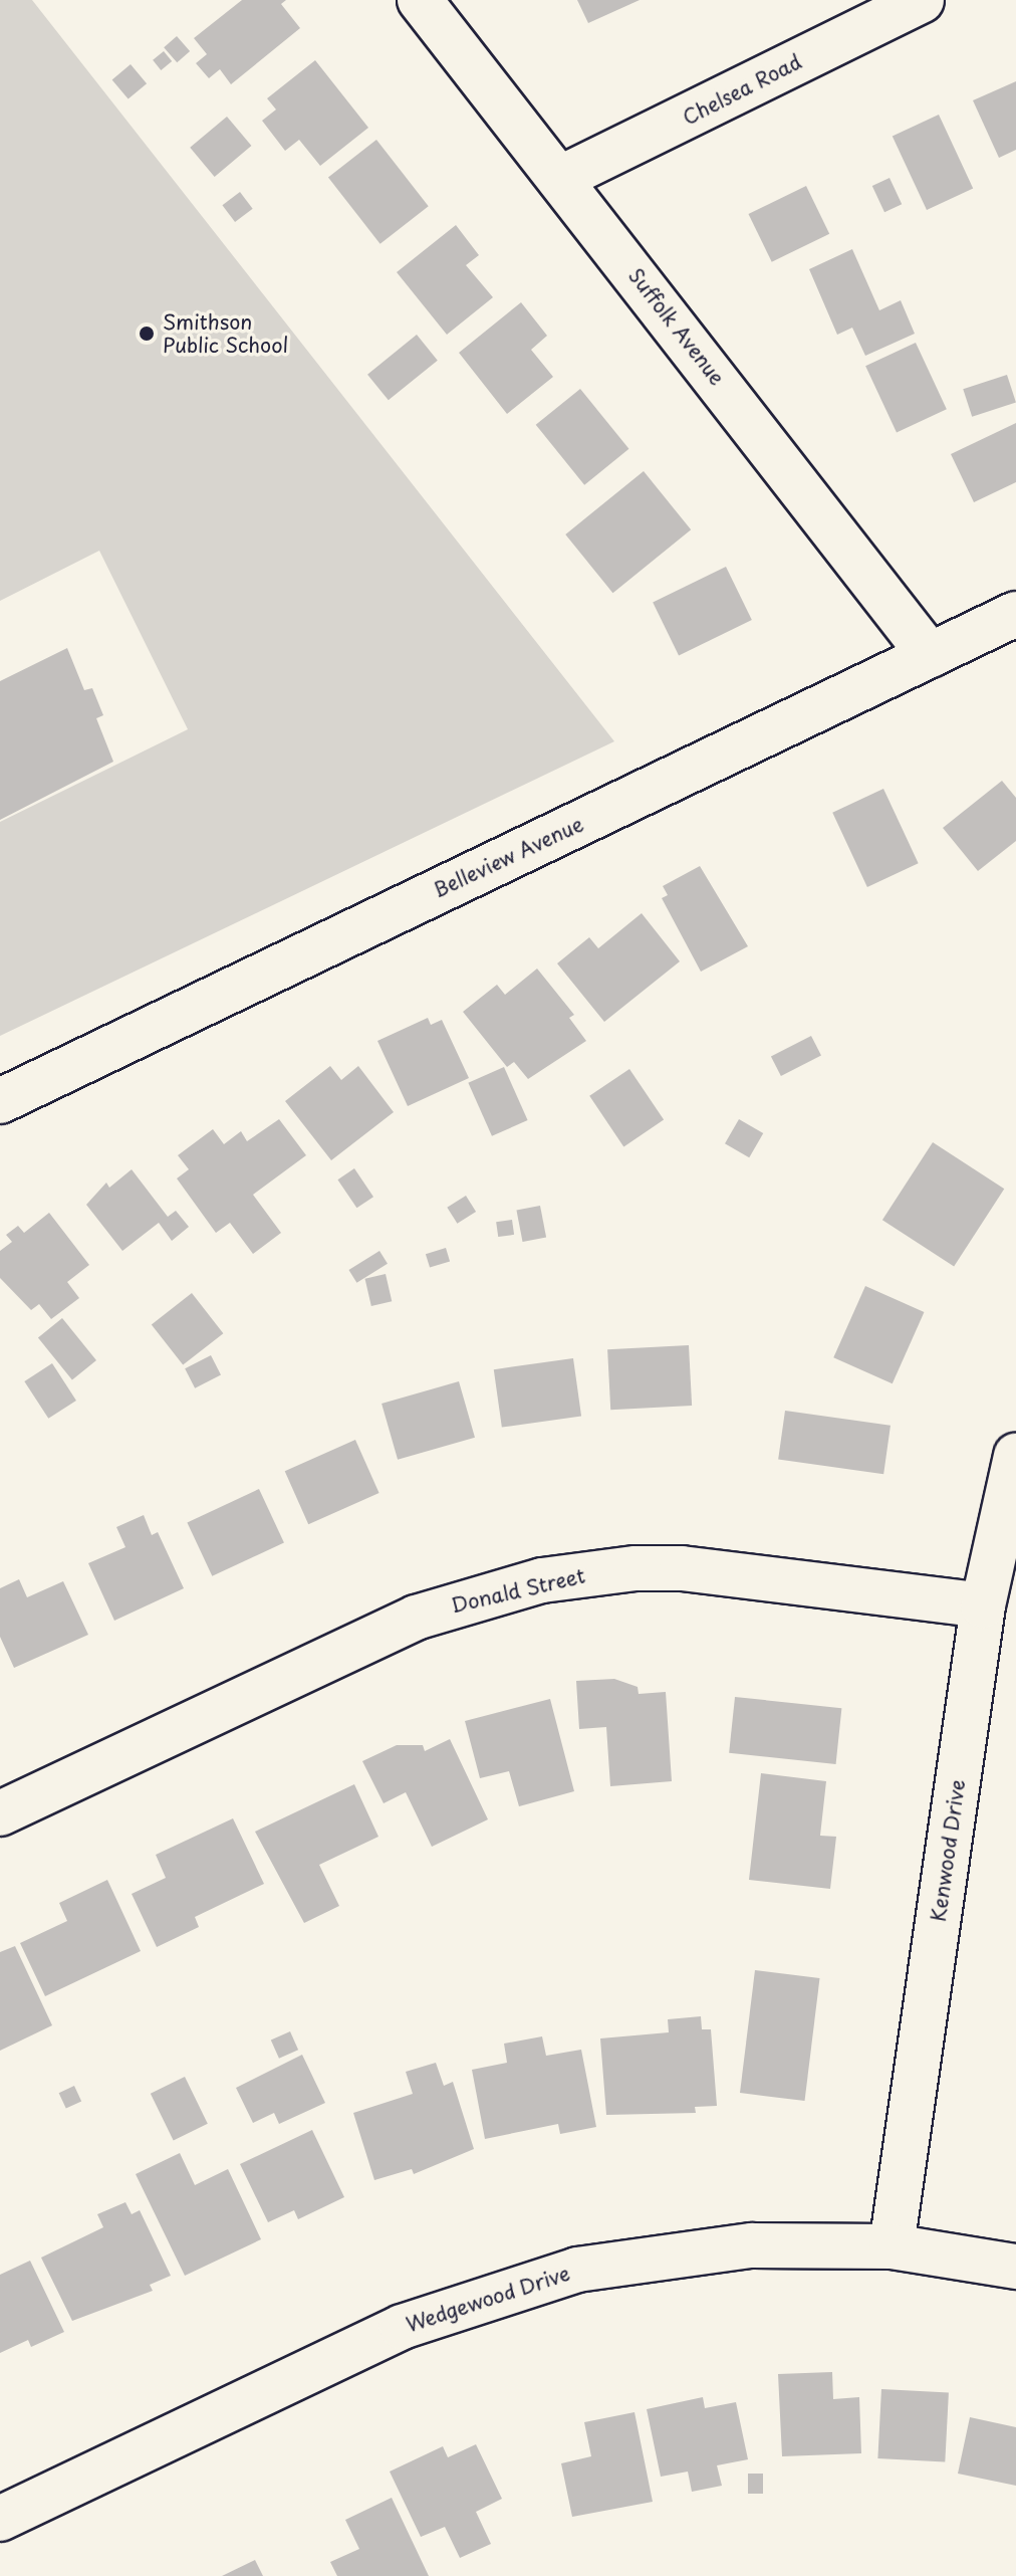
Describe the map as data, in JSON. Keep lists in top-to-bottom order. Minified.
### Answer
{"streets":{"street":["Chelsea Road","Suffolk Avenue","Belleview Avenue","Donald Street","Kenwood Drive","Wedgewood Drive"]},"crossings":[["Chelsea Road","Suffolk Avenue"],["Suffolk Avenue","Belleview Avenue"],["Donald Street","Kenwood Drive"],["Kenwood Drive","Wedgewood Drive"]],"places":["Smithson Public School"]}
